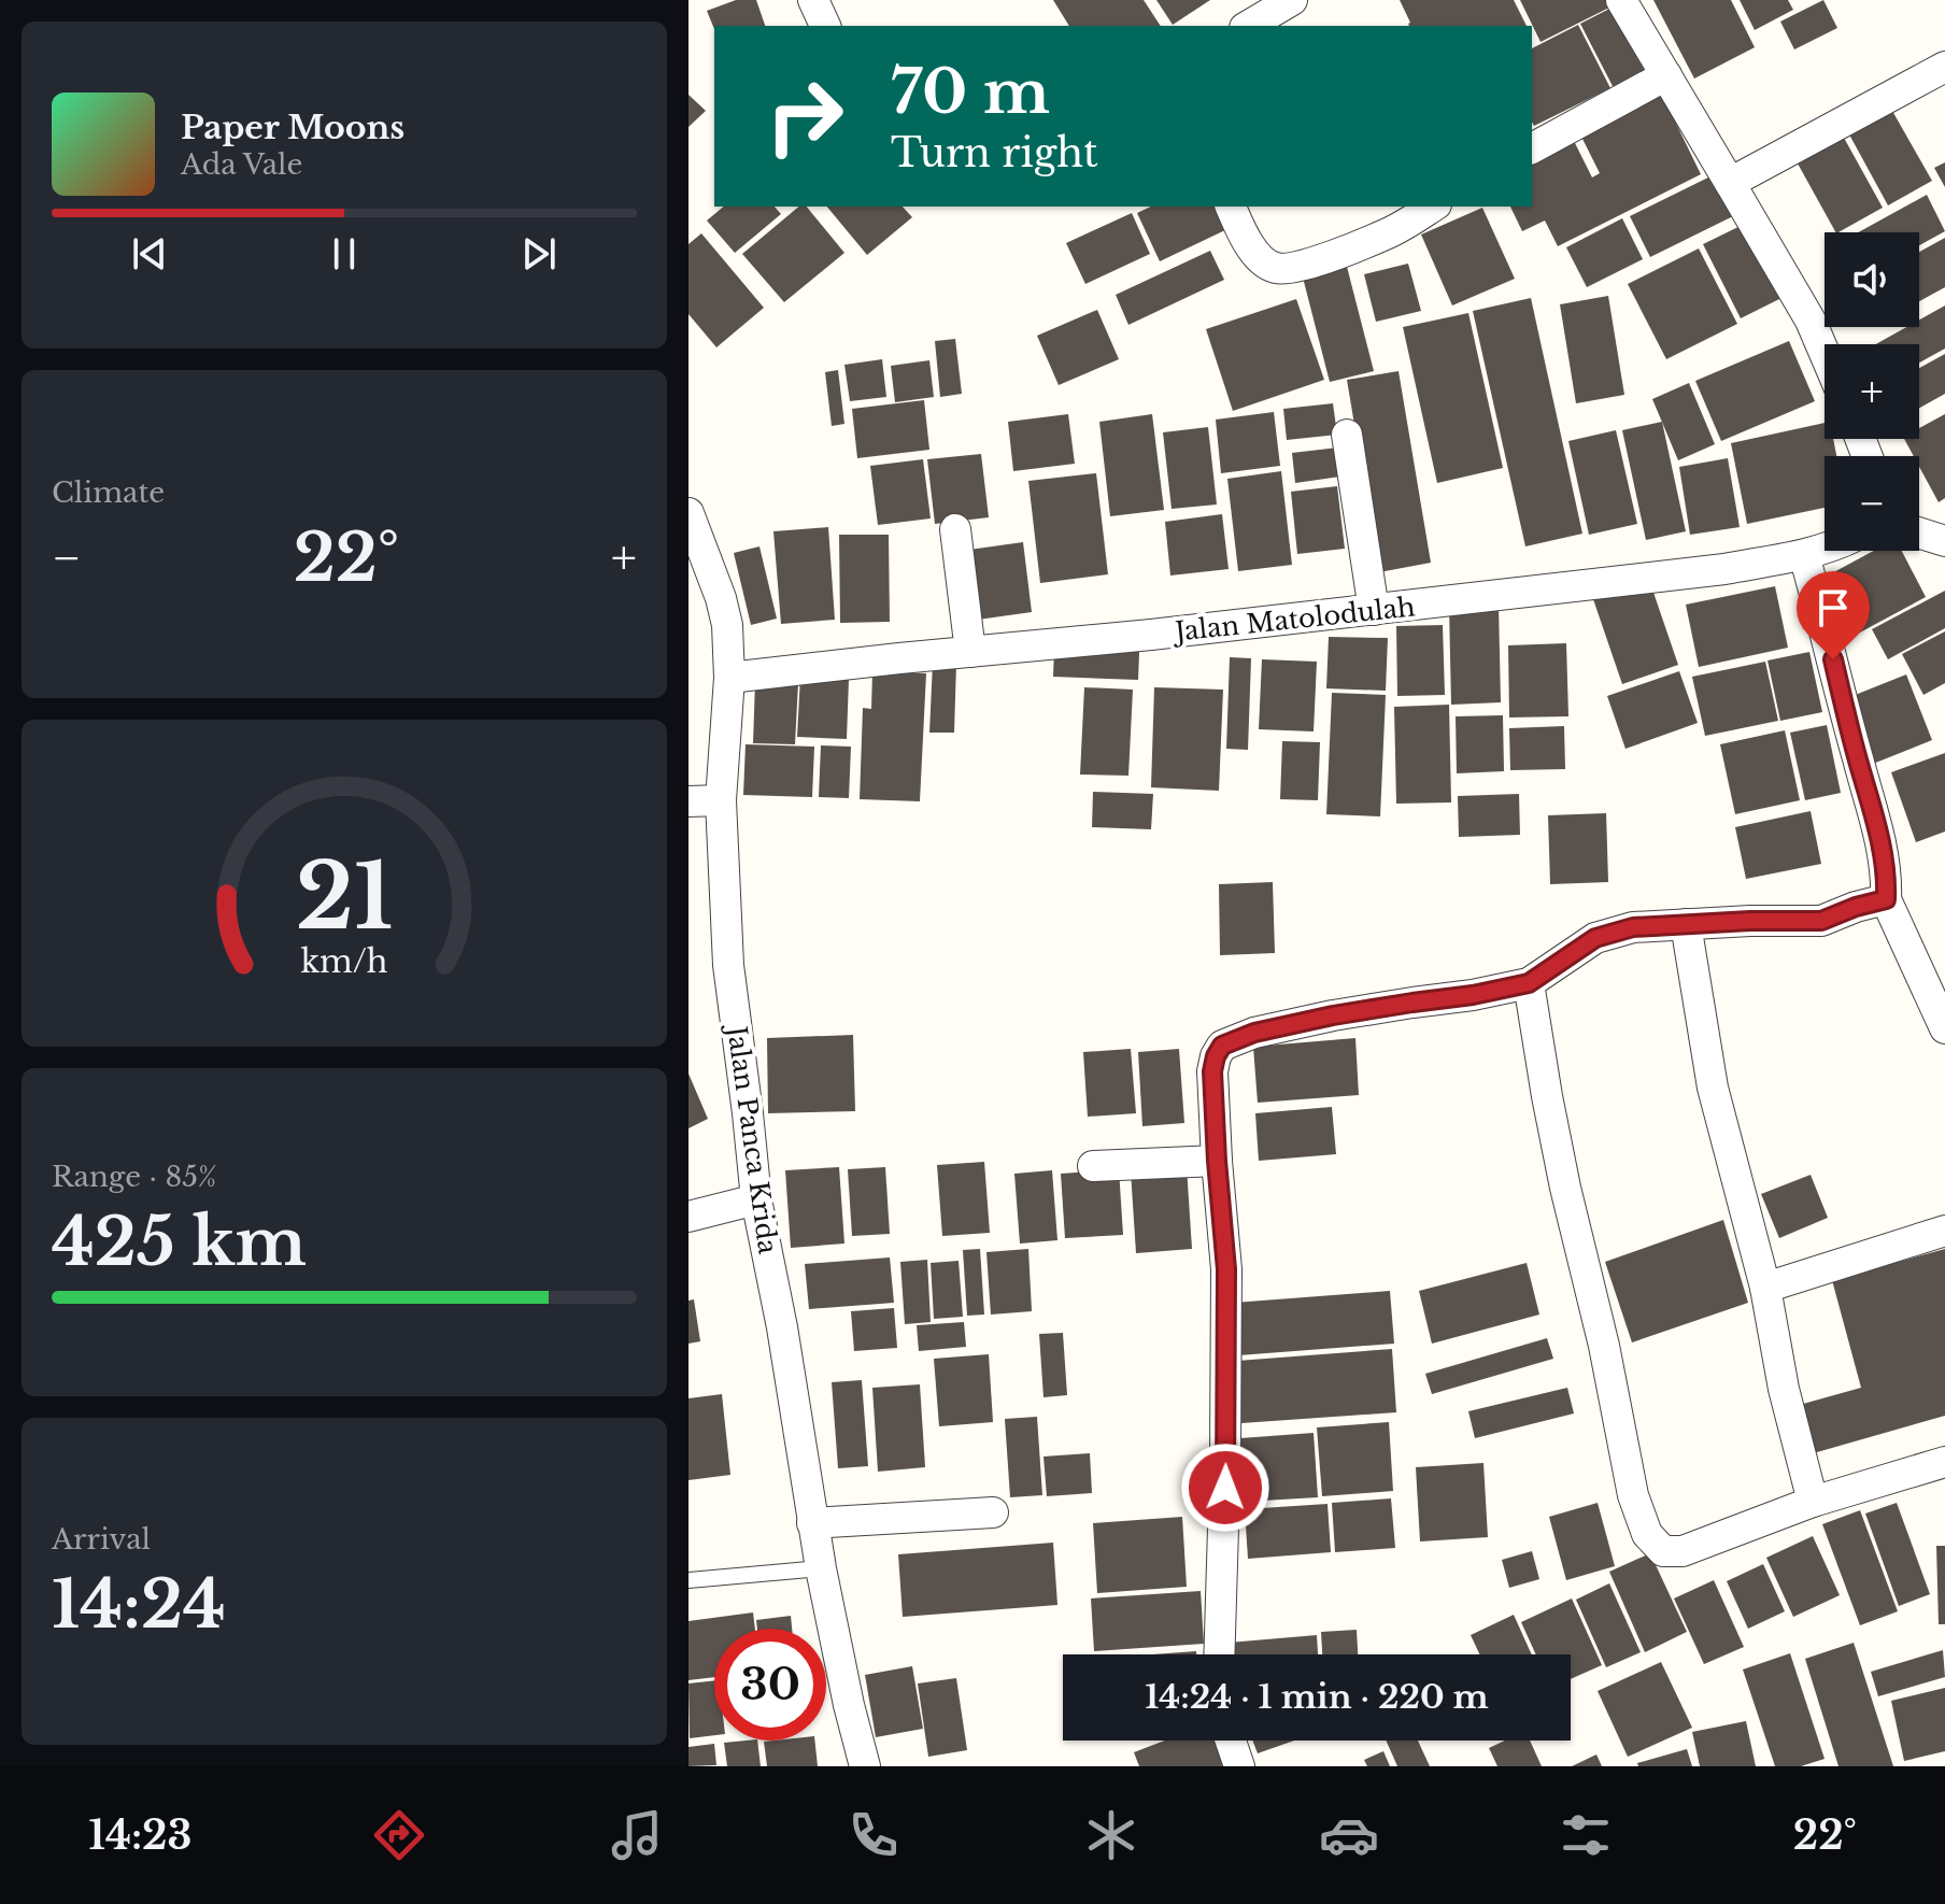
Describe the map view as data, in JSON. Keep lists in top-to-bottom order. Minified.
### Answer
{"streets":{"street":["Jalan Matolodulah","Jalan Panca Krida"]},"crossings":[["Jalan Matolodulah","Jalan Panca Krida"]],"page":{"turn":["70 m","Turn right"],"song":["Paper Moons","Ada Vale"],"map_buttons":["+","−"],"tile":["Climate",["Range · 85%","425 km"],["Arrival","14:24"]],"heat":["−","22°","+"],"limit":"30","trip":"14:24 · 1 min · 220 m","tabs":["14:23","22°"],"gauge":["21","km/h"]}}
